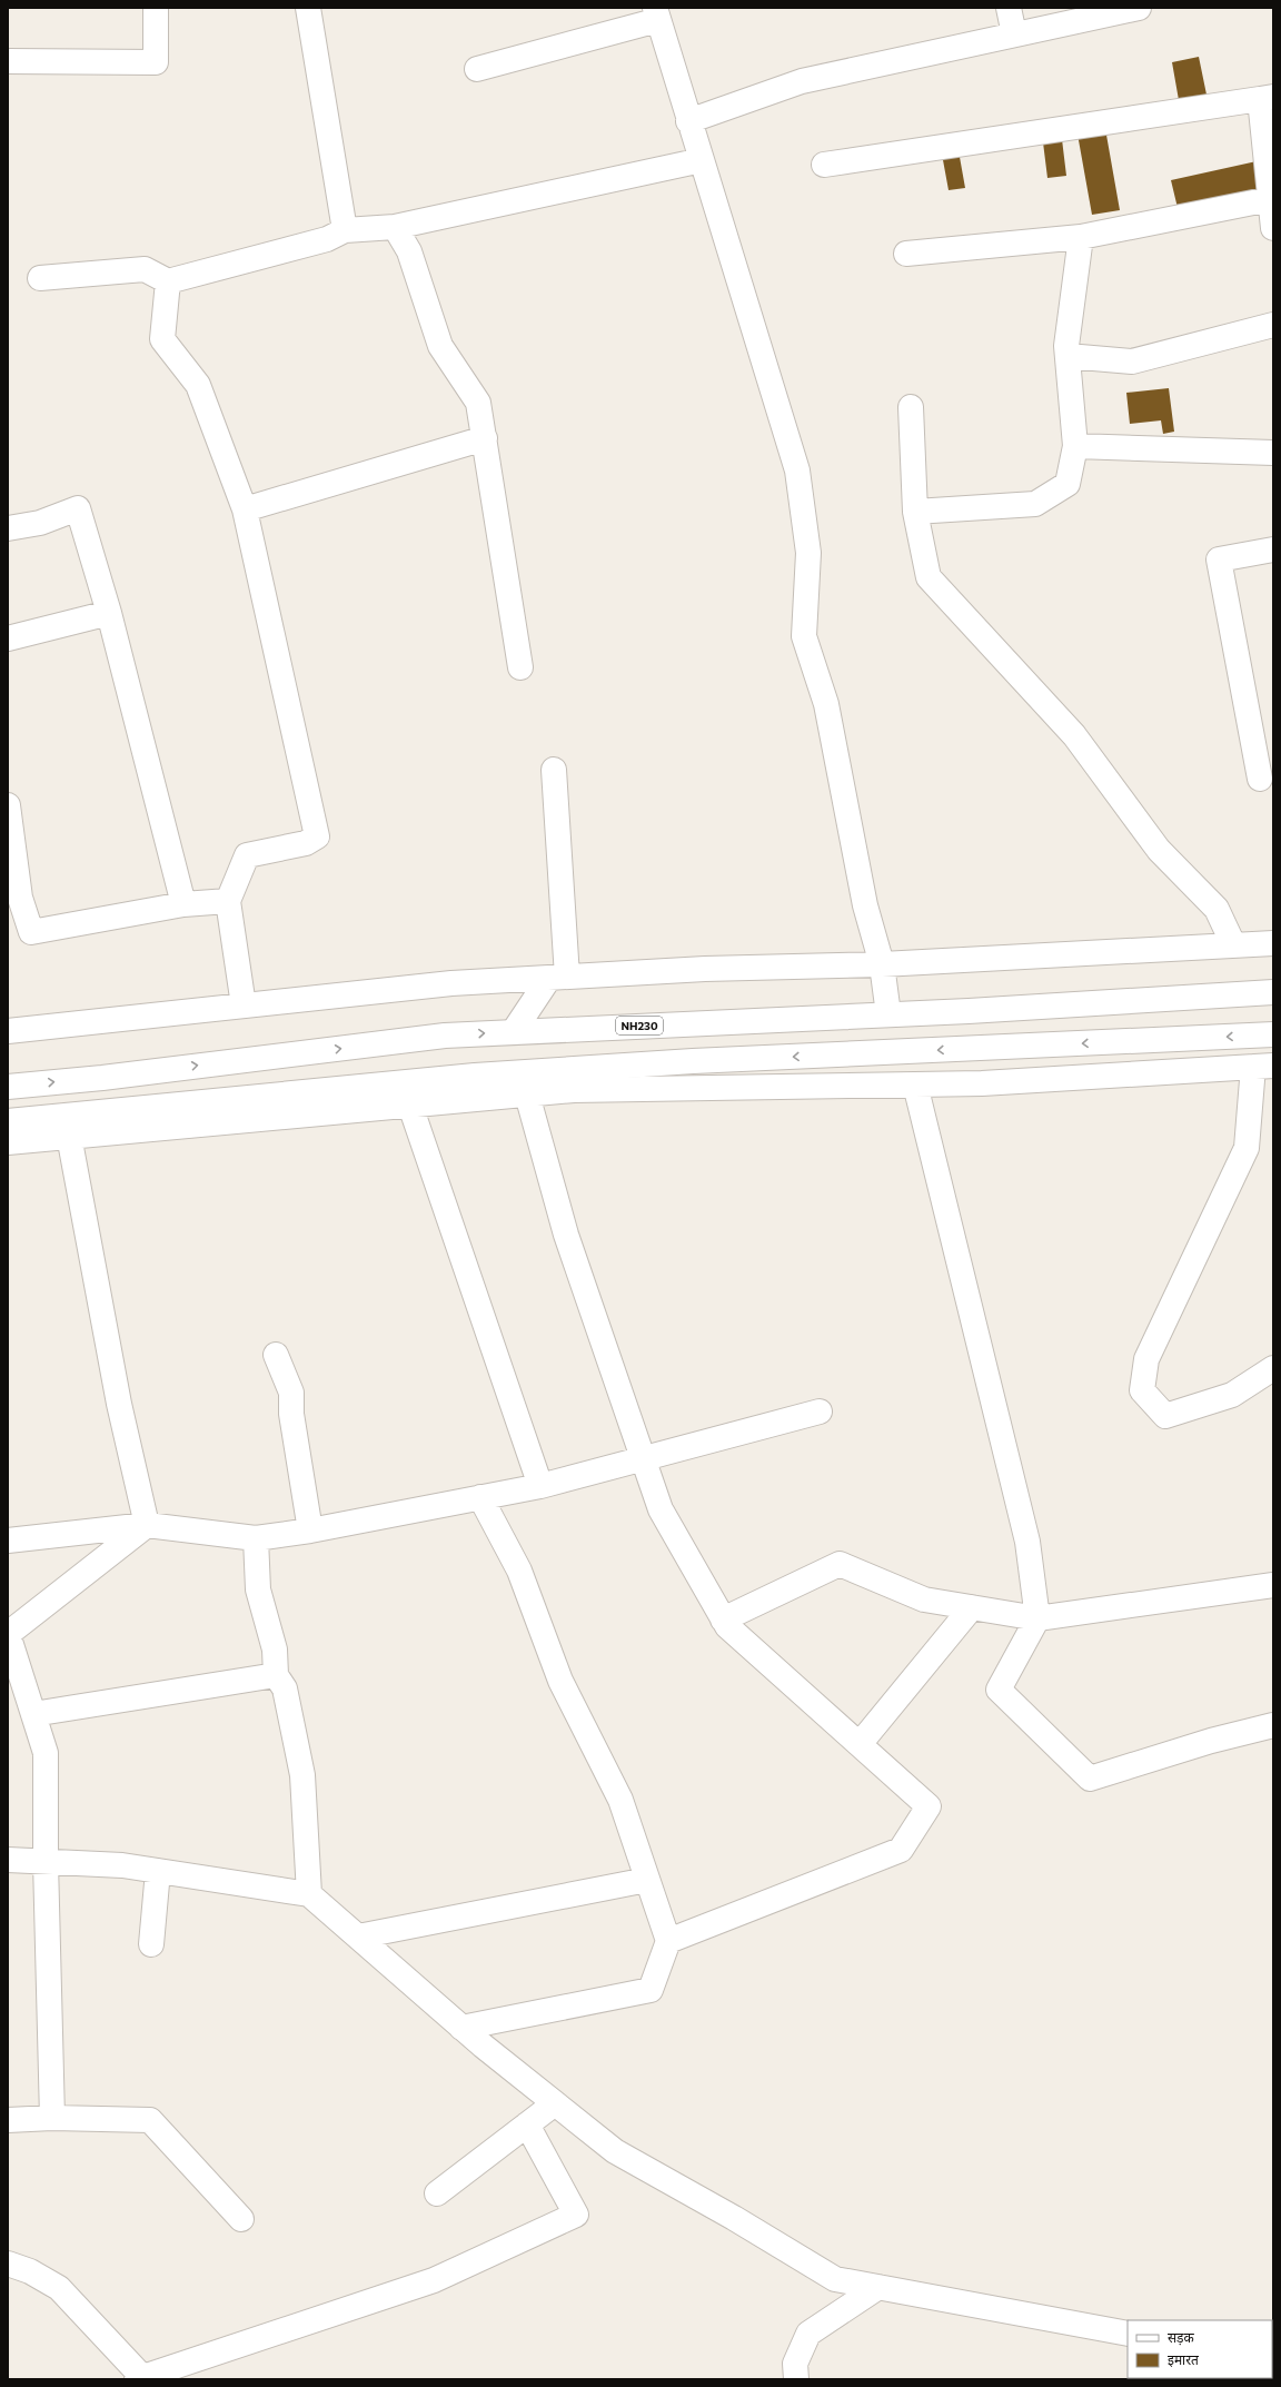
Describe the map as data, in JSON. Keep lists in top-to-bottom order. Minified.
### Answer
{"streets":{"main road":["NH230"]},"legend":["सड़क","इमारत"]}
